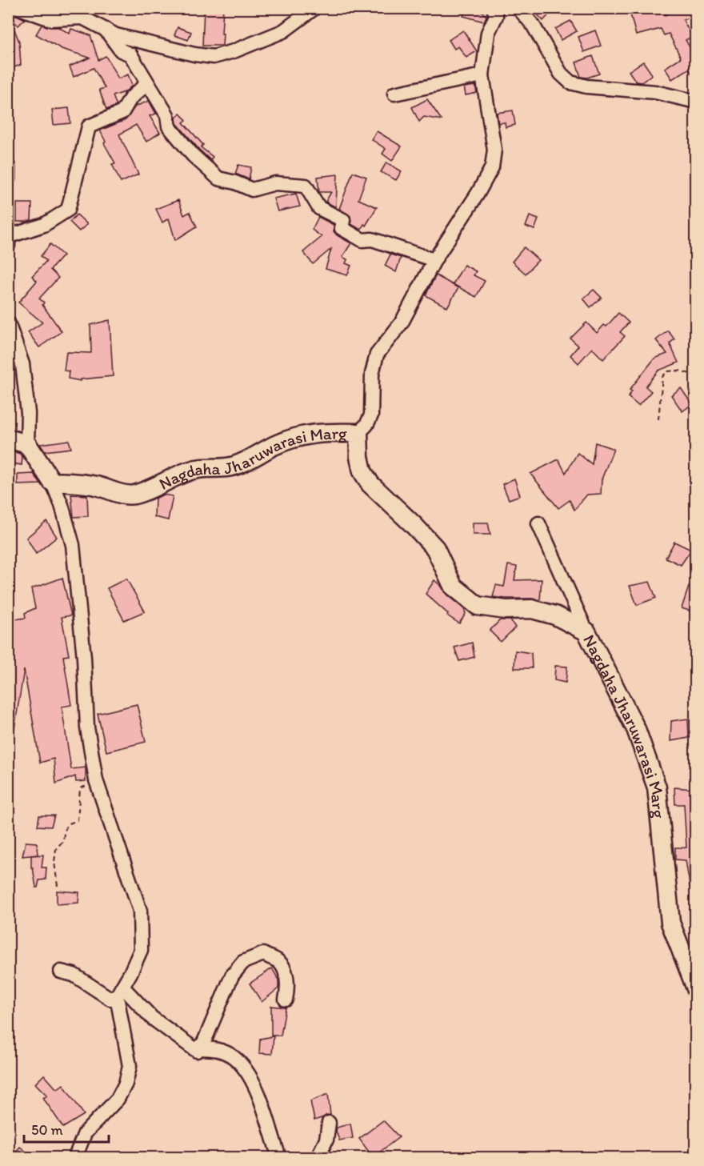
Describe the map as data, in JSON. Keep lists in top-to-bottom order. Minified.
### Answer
{"streets":{"street":["Nagdaha Jharuwarasi Marg"]},"scale_bar":"50 m"}
